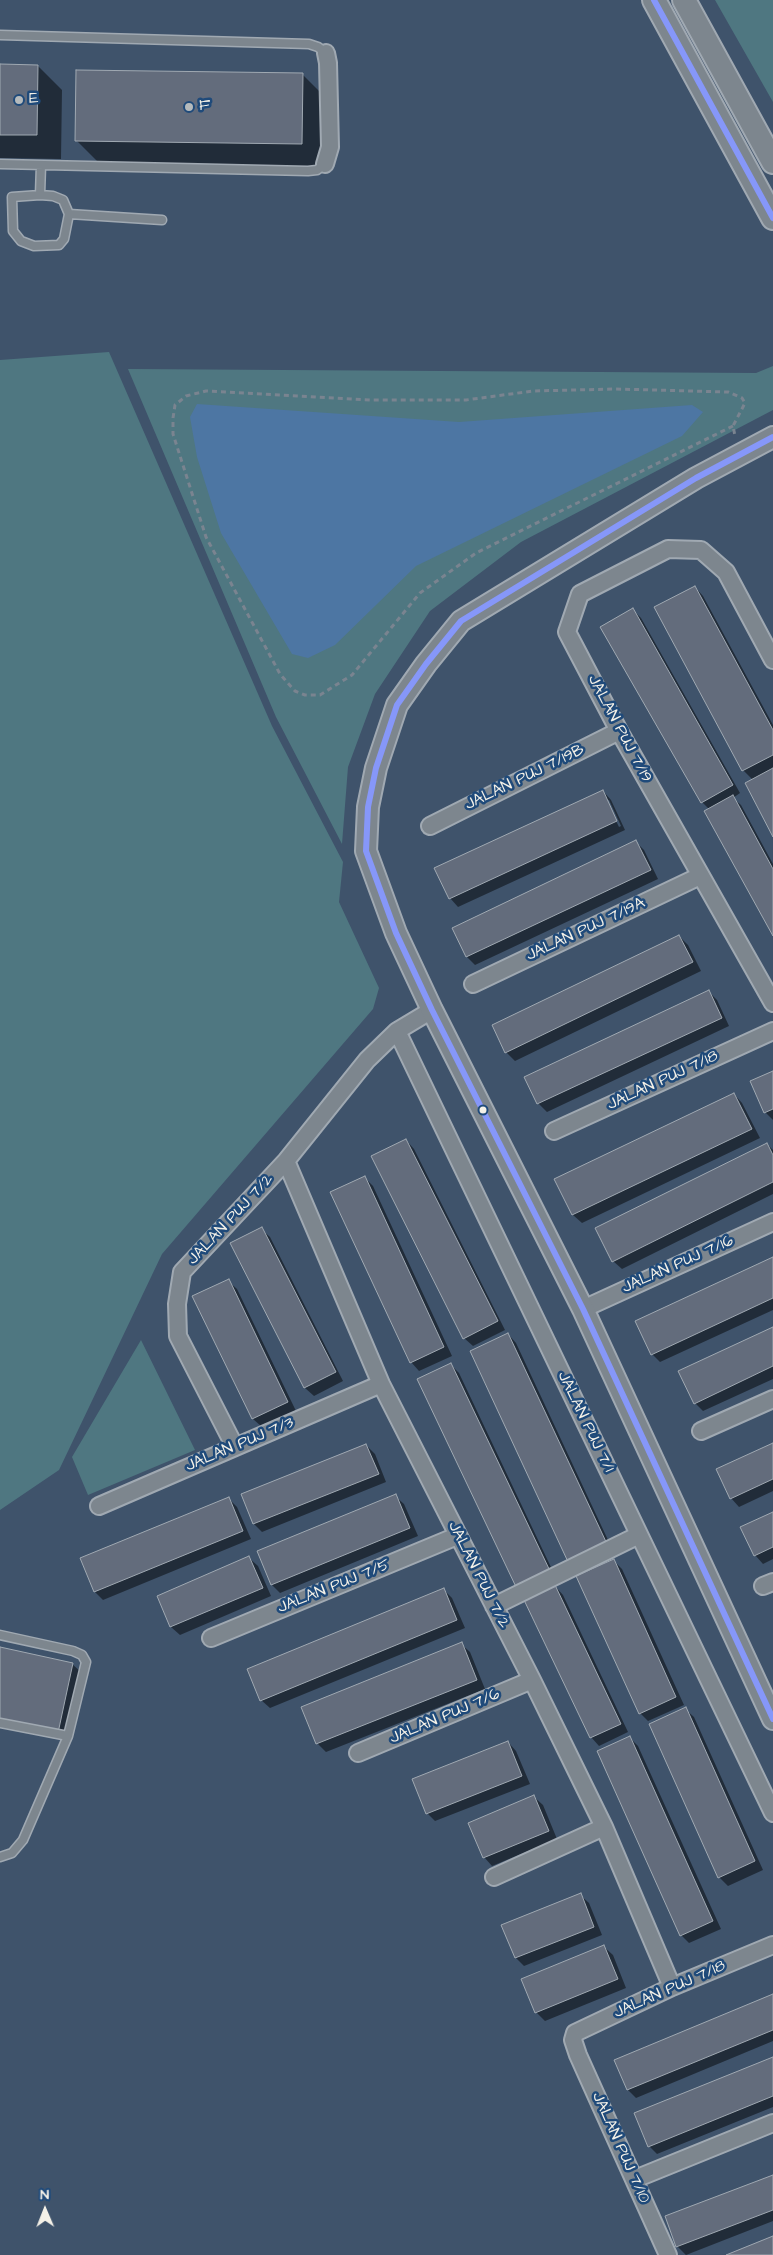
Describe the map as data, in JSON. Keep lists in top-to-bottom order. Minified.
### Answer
{"streets":{"street":["JALAN PUJ 7/19","JALAN PUJ 7/19B","JALAN PUJ 7/19A","JALAN PUJ 7/18","JALAN PUJ 7/2","JALAN PUJ 7/16","JALAN PUJ 7/1","JALAN PUJ 7/3","JALAN PUJ 7/5","JALAN PUJ 7/6","JALAN PUJ 7/10"]},"crossings":[["JALAN PUJ 7/19","JALAN PUJ 7/19B"],["JALAN PUJ 7/19","JALAN PUJ 7/19A"],["JALAN PUJ 7/18","JALAN PUJ 7/2"],["JALAN PUJ 7/18","JALAN PUJ 7/10"],["JALAN PUJ 7/2","JALAN PUJ 7/1"],["JALAN PUJ 7/2","JALAN PUJ 7/3"],["JALAN PUJ 7/2","JALAN PUJ 7/5"],["JALAN PUJ 7/2","JALAN PUJ 7/6"]],"places":["E","F"],"north":"top"}
